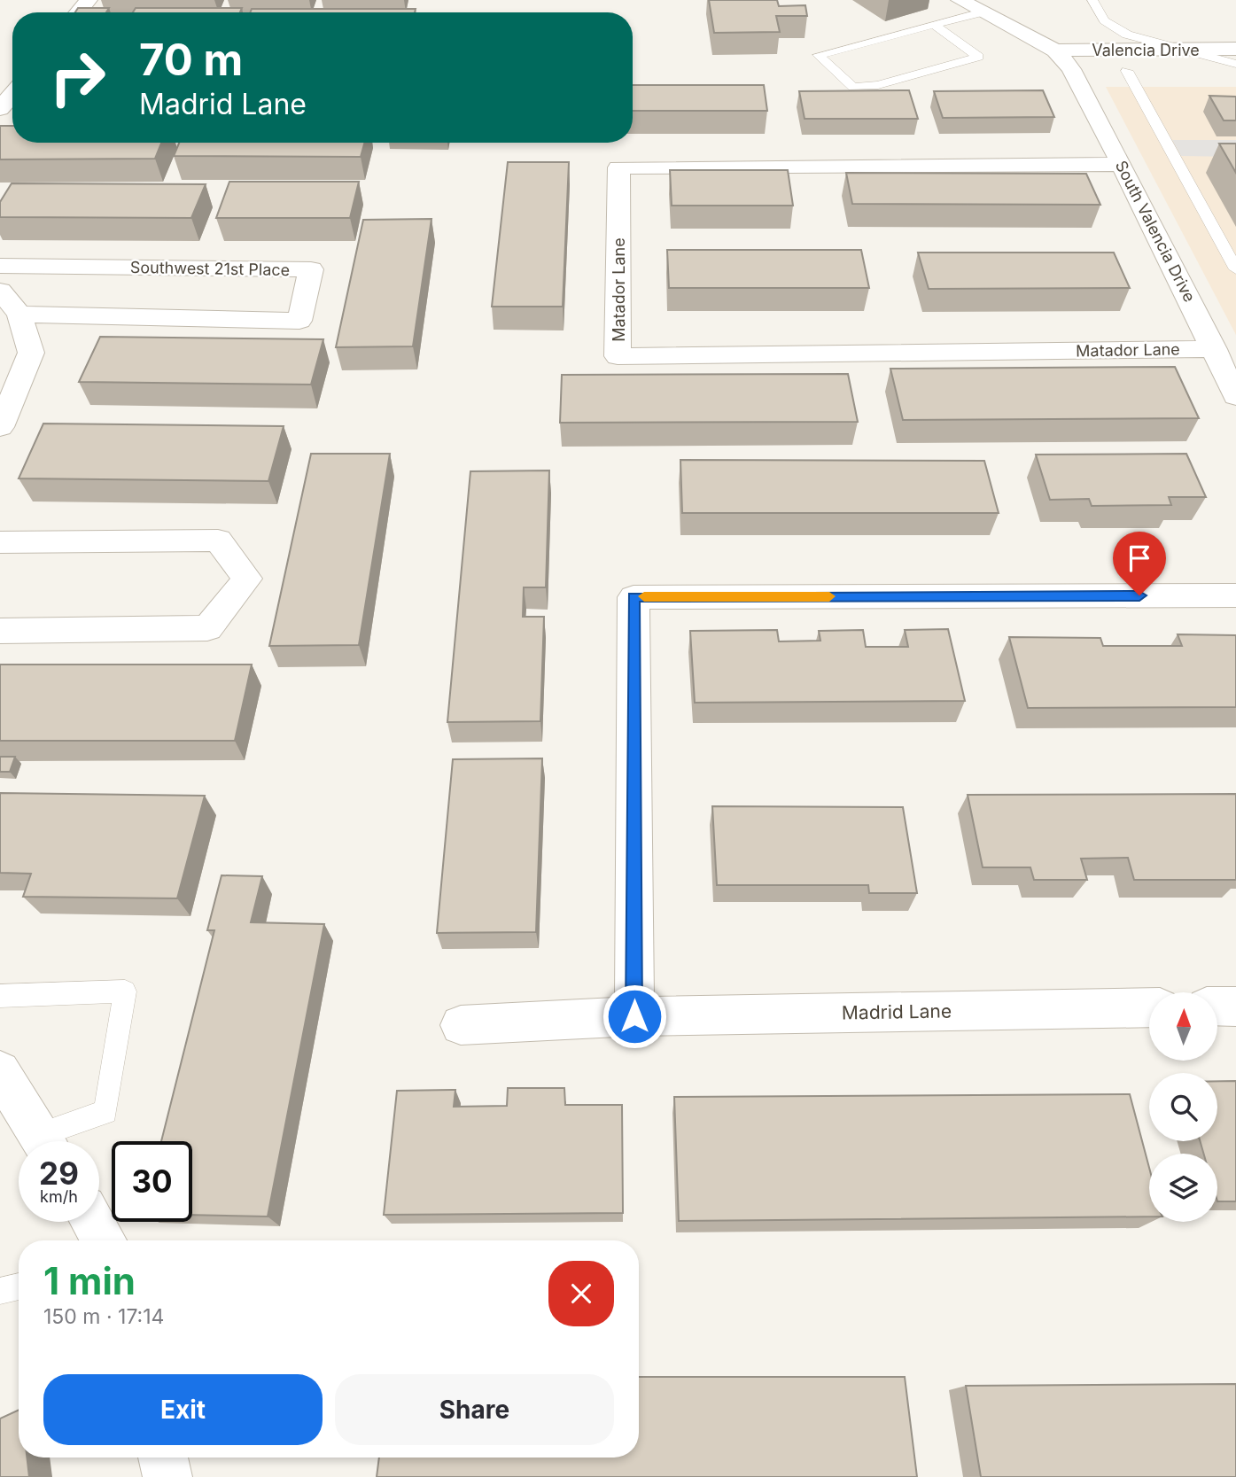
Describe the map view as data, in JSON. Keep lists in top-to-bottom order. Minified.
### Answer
{"streets":{"street":["Valencia Drive","South Valencia Drive","Southwest 21st Place","Matador Lane","Madrid Lane"]},"crossings":[["Valencia Drive","South Valencia Drive"],["South Valencia Drive","Matador Lane"]],"north":"top","page":{"turn":["70 m","Madrid Lane"],"speed":"29 km/h","limit":"30","heading":["1 min","150 m · 17:14"],"buttons":["Exit","Share"]}}
